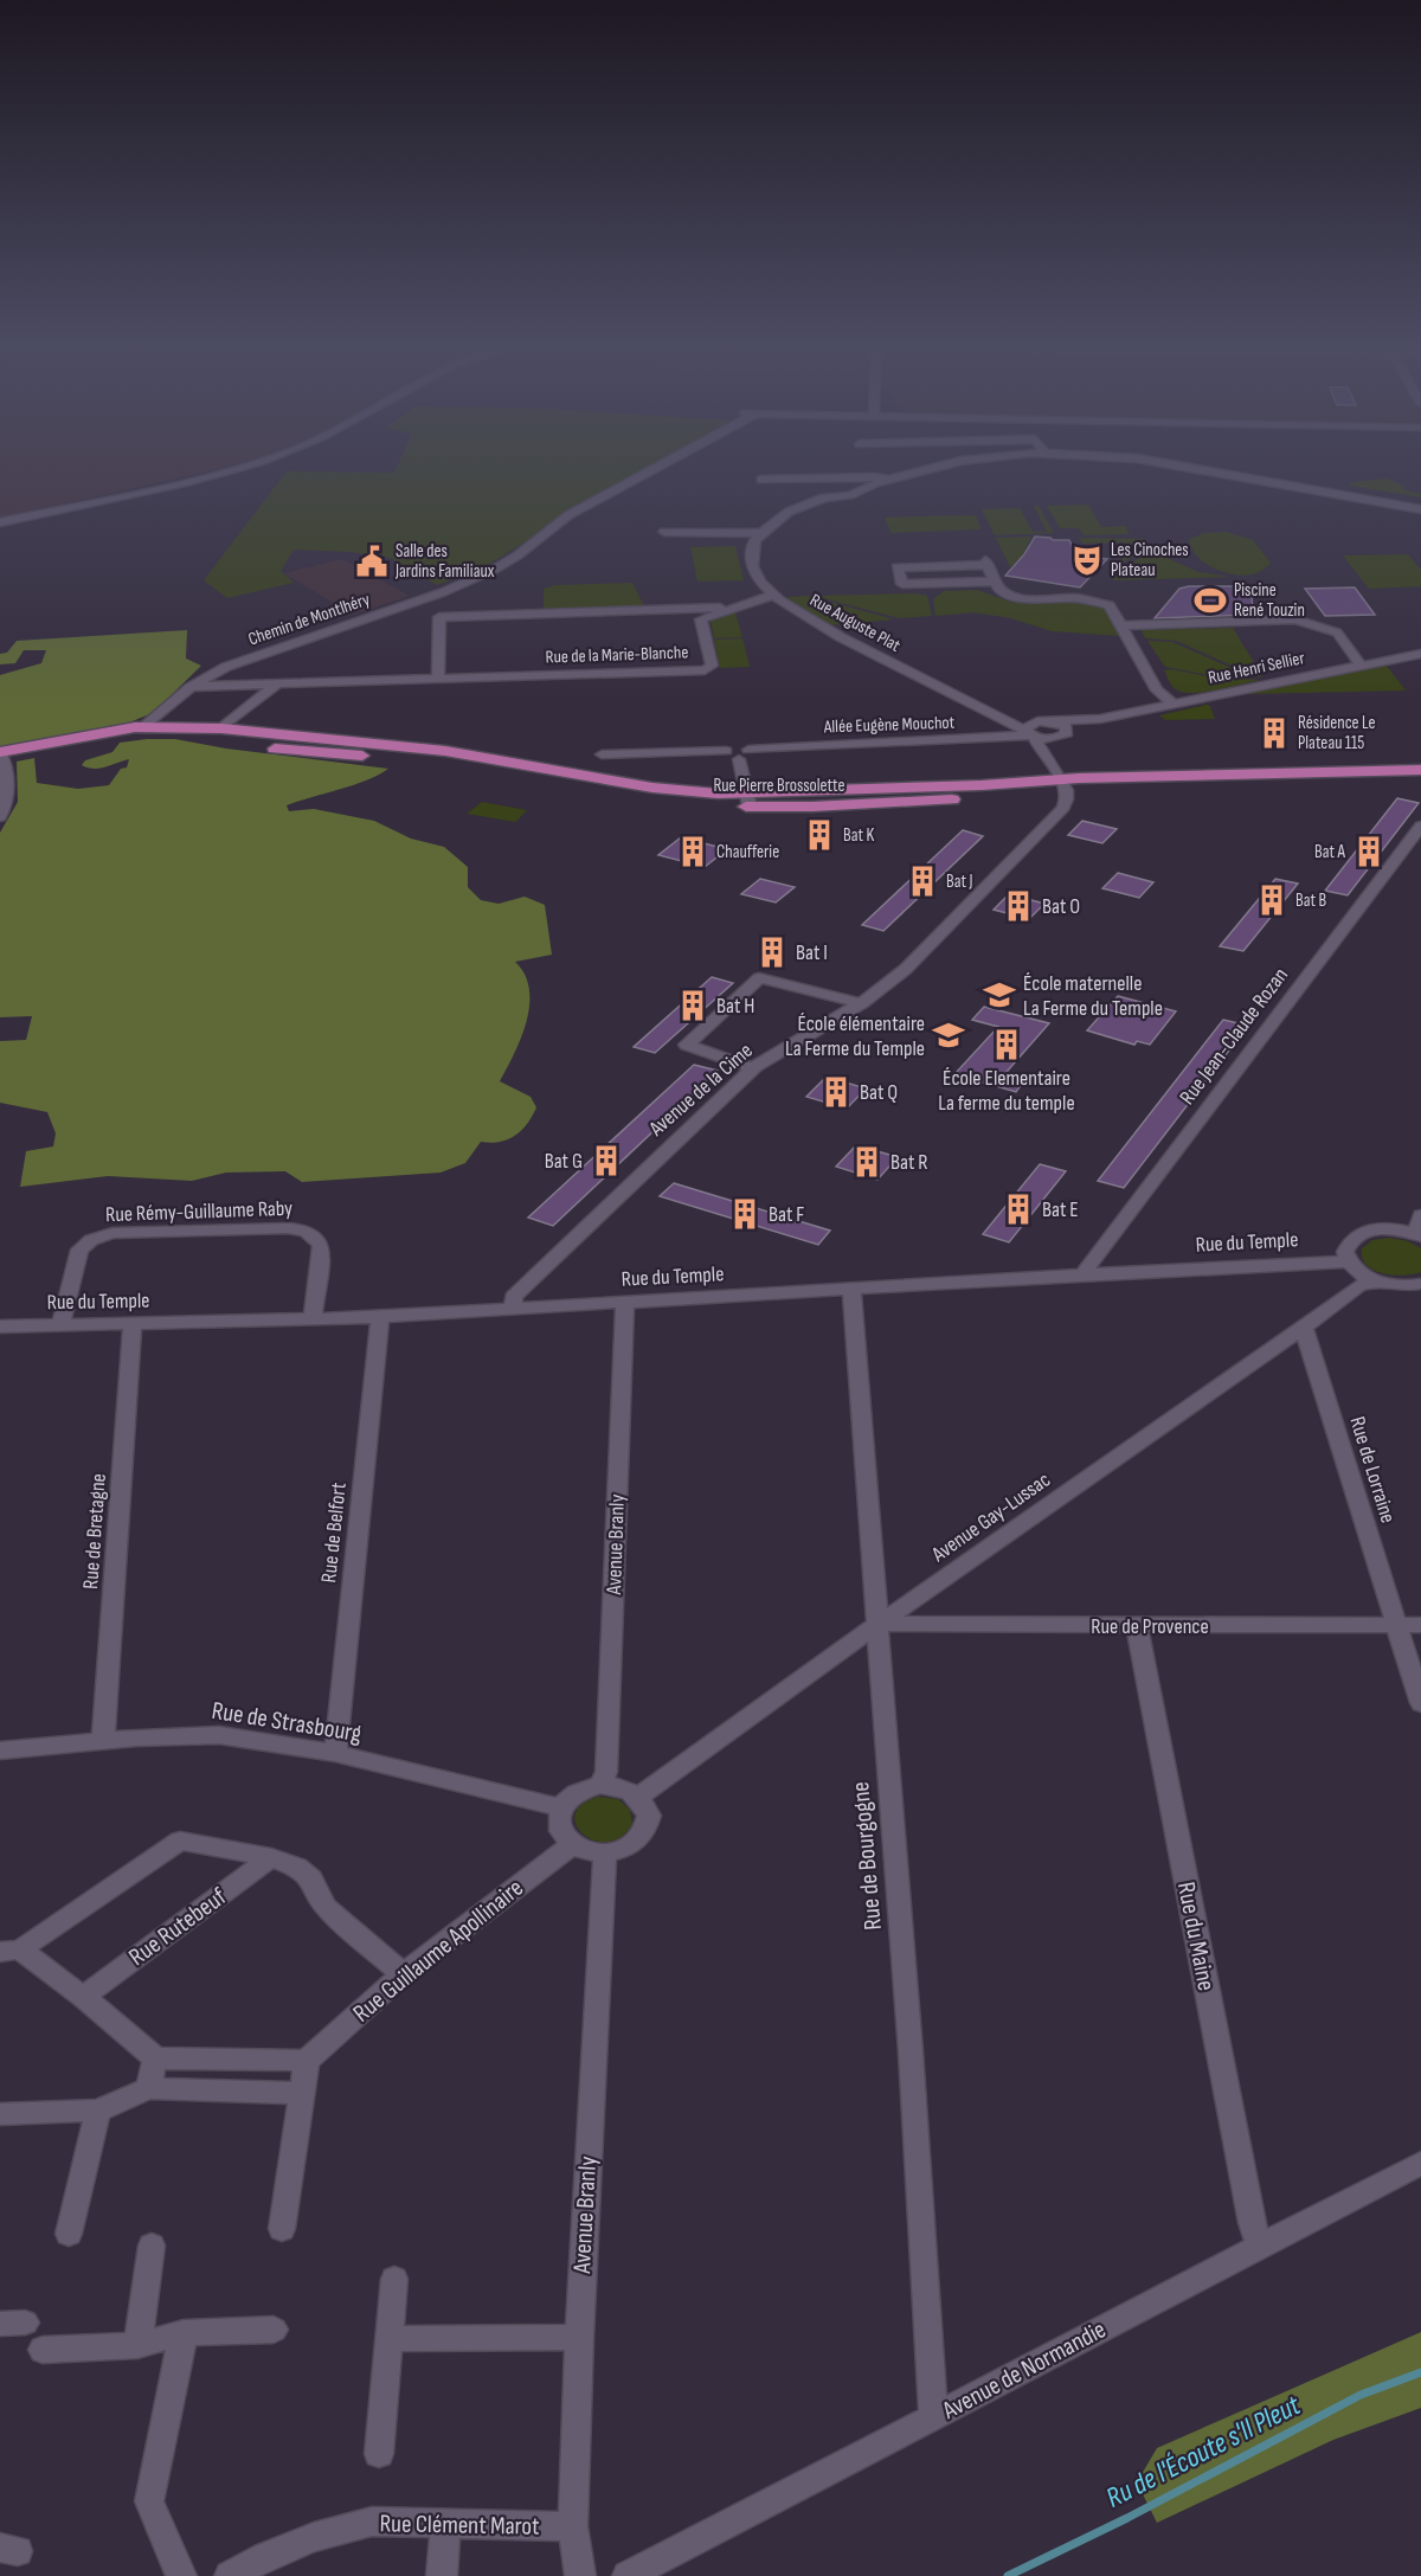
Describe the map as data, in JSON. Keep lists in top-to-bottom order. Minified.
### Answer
{"streets":{"main road":["Rue Pierre Brossolette"],"street":["Chemin de Montlhéry","Rue Auguste Plat","Rue de la Marie-Blanche","Rue Henri Sellier","Allée Eugène Mouchot","Rue Jean-Claude Rozan","Avenue de la Cime","Rue Rémy-Guillaume Raby","Rue du Temple","Rue de Lorraine","Avenue Gay-Lussac","Rue de Bretagne","Rue de Belfort","Avenue Branly","Rue de Provence","Rue de Strasbourg","Rue de Bourgogne","Rue Rutebeuf","Rue du Maine","Rue Guillaume Apollinaire","Avenue de Normandie","Rue Clément Marot"]},"crossings":[["Chemin de Montlhéry","Rue de la Marie-Blanche"],["Chemin de Montlhéry","Rue Pierre Brossolette"],["Rue Auguste Plat","Rue de la Marie-Blanche"],["Rue Auguste Plat","Allée Eugène Mouchot"],["Allée Eugène Mouchot","Avenue de la Cime"],["Rue Pierre Brossolette","Avenue de la Cime"],["Rue Jean-Claude Rozan","Rue du Temple"],["Avenue de la Cime","Rue du Temple"],["Rue Rémy-Guillaume Raby","Rue du Temple"],["Rue du Temple","Rue de Bretagne"],["Rue du Temple","Rue de Belfort"],["Rue du Temple","Avenue Branly"],["Rue du Temple","Rue de Bourgogne"],["Rue de Lorraine","Avenue Gay-Lussac"],["Rue de Lorraine","Rue de Provence"],["Avenue Gay-Lussac","Avenue Branly"],["Avenue Gay-Lussac","Rue de Provence"],["Avenue Gay-Lussac","Rue de Strasbourg"],["Avenue Gay-Lussac","Rue de Bourgogne"],["Avenue Gay-Lussac","Rue Guillaume Apollinaire"],["Rue de Bretagne","Rue de Strasbourg"],["Rue de Belfort","Rue de Strasbourg"],["Avenue Branly","Rue de Strasbourg"],["Avenue Branly","Rue Guillaume Apollinaire"],["Avenue Branly","Rue Clément Marot"],["Rue de Provence","Rue de Bourgogne"],["Rue de Provence","Rue du Maine"],["Rue de Strasbourg","Rue Guillaume Apollinaire"],["Rue de Bourgogne","Avenue de Normandie"],["Rue du Maine","Avenue de Normandie"]],"water":["Ru de l'Écoute s'Il Pleut"],"places":{"theatre":["Les Cinoches Plateau"],"public building":["Salle des Jardins Familiaux"],"sports":["Piscine René Touzin"],"building":["Résidence Le Plateau 115","Bat K","Chaufferie","Bat A","Bat J","Bat B","Bat O","Bat I","Bat H","École Elementaire La ferme du temple","Bat Q","Bat G","Bat R","Bat E","Bat F"],"school or university":["École maternelle La Ferme du Temple","École élémentaire La Ferme du Temple"]}}
